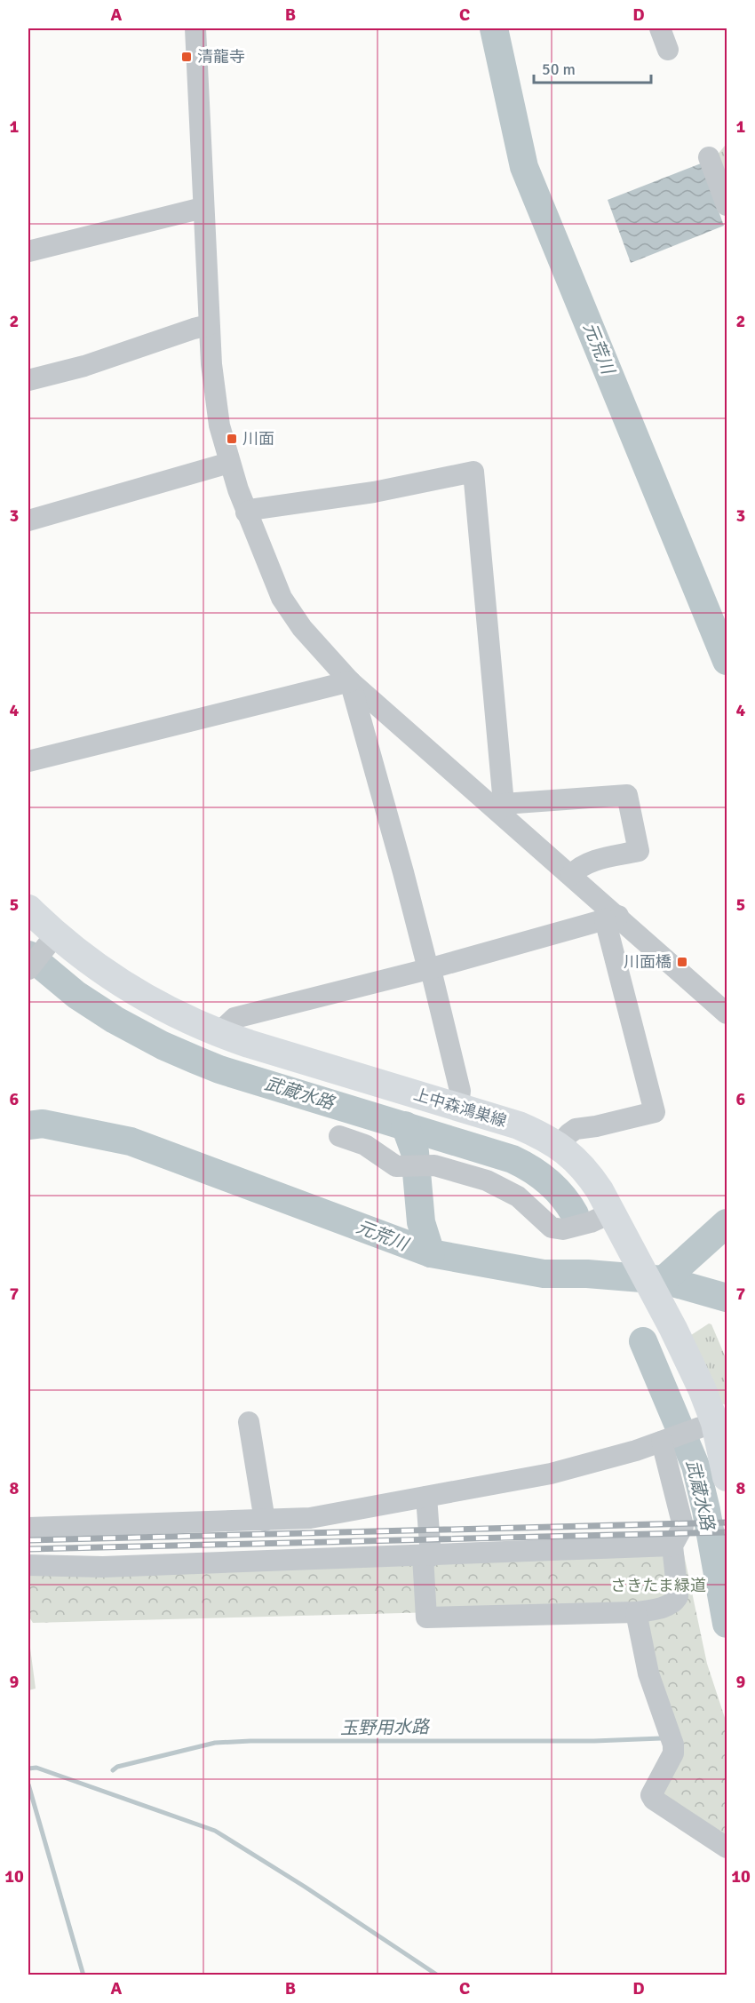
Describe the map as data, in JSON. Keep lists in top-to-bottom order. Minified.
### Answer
{"streets":{"main road":["上中森鴻巣線"]},"water":["元荒川","武蔵水路","玉野用水路"],"parks":["さきたま緑道"],"places":{"transit":["清龍寺","川面","川面橋"]},"scale_bar":"50 m","grid":{"columns":["A","B","C","D"],"rows":["1","2","3","4","5","6","7","8","9","10"]}}
